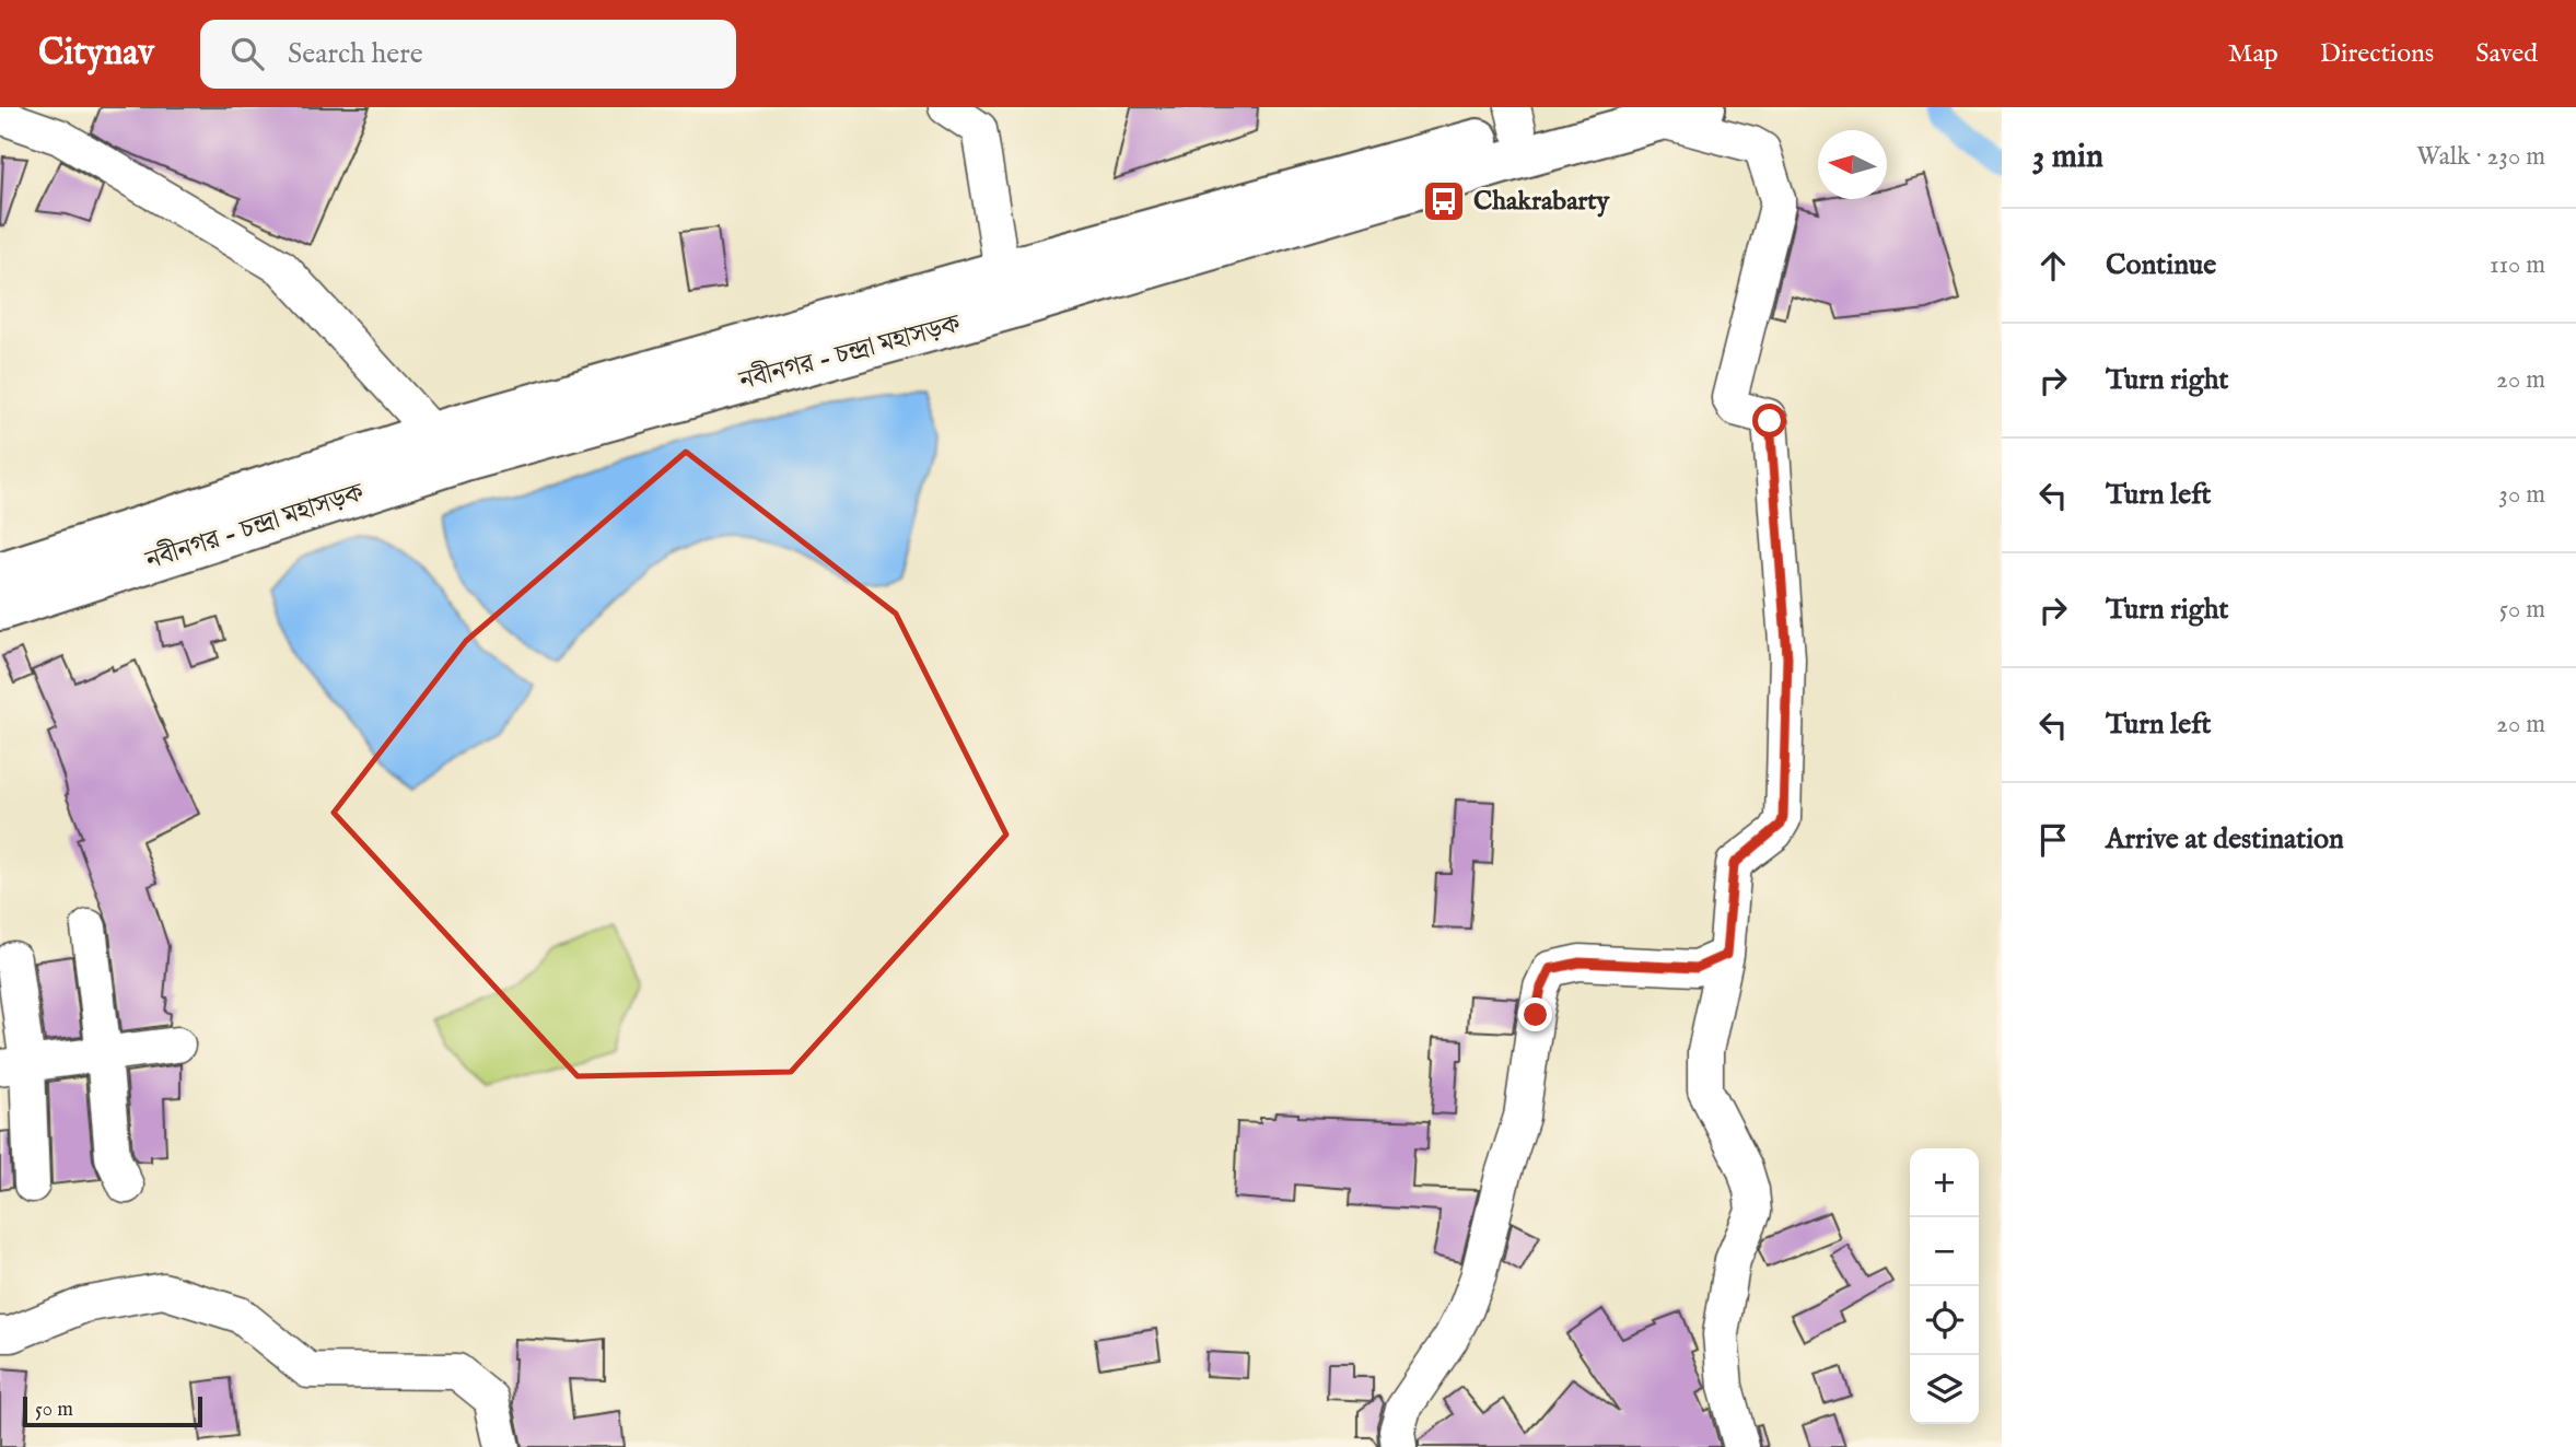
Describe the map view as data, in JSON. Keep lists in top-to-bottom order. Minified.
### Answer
{"streets":{"highway":["নবীনগর - চন্দ্রা মহাসড়ক"]},"places":{"bus stop":["Chakrabarty"]},"scale_bar":"50 m","north":"left","page":{"header":"Citynav","search":"Search here","nav":["Map","Directions","Saved"],"heading":["3 min","Walk · 230 m"],"list":[["Continue","110 m"],["Turn right","20 m"],["Turn left","30 m"],["Turn right","50 m"],["Turn left","20 m"],"Arrive at destination"],"map_buttons":["+","−"],"scale":"50 m"}}
